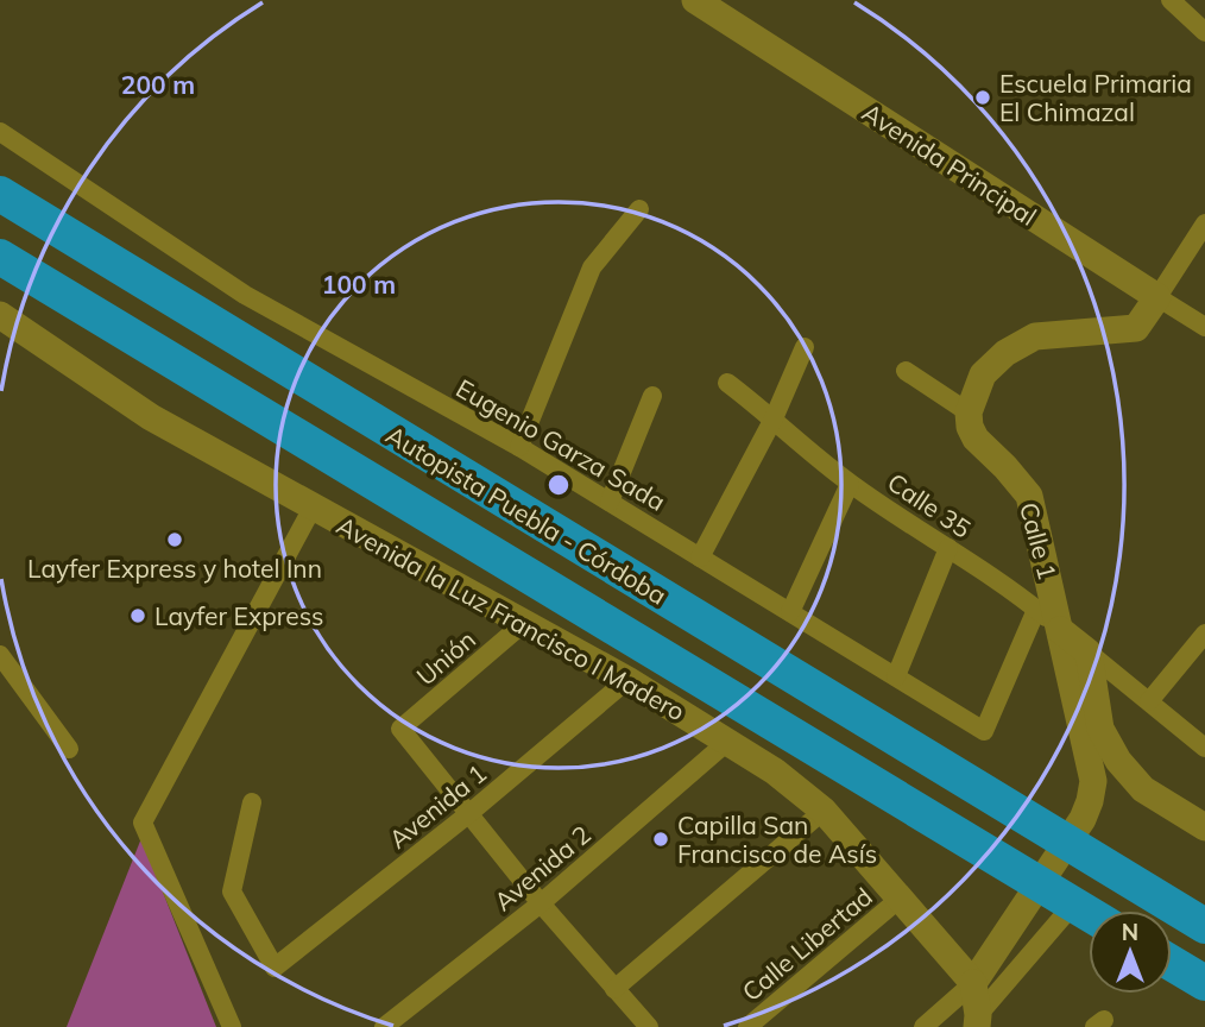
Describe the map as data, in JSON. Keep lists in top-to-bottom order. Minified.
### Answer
{"streets":{"highway":["Autopista Puebla - Córdoba"],"street":["Avenida Principal","Eugenio Garza Sada","Calle 35","Calle 1","Avenida la Luz Francisco I Madero","Unión","Avenida 1","Avenida 2","Calle Libertad"]},"crossings":[["Eugenio Garza Sada","Calle 35"],["Calle 35","Calle 1"],["Calle 1","Avenida la Luz Francisco I Madero"],["Avenida la Luz Francisco I Madero","Unión"],["Avenida la Luz Francisco I Madero","Avenida 1"],["Avenida la Luz Francisco I Madero","Avenida 2"],["Avenida la Luz Francisco I Madero","Calle Libertad"],["Unión","Avenida 1"]],"places":["Escuela Primaria El Chimazal","Layfer Express y hotel Inn","Layfer Express","Capilla San Francisco de Asís"],"north":"top","rings":["200 m","100 m"]}
